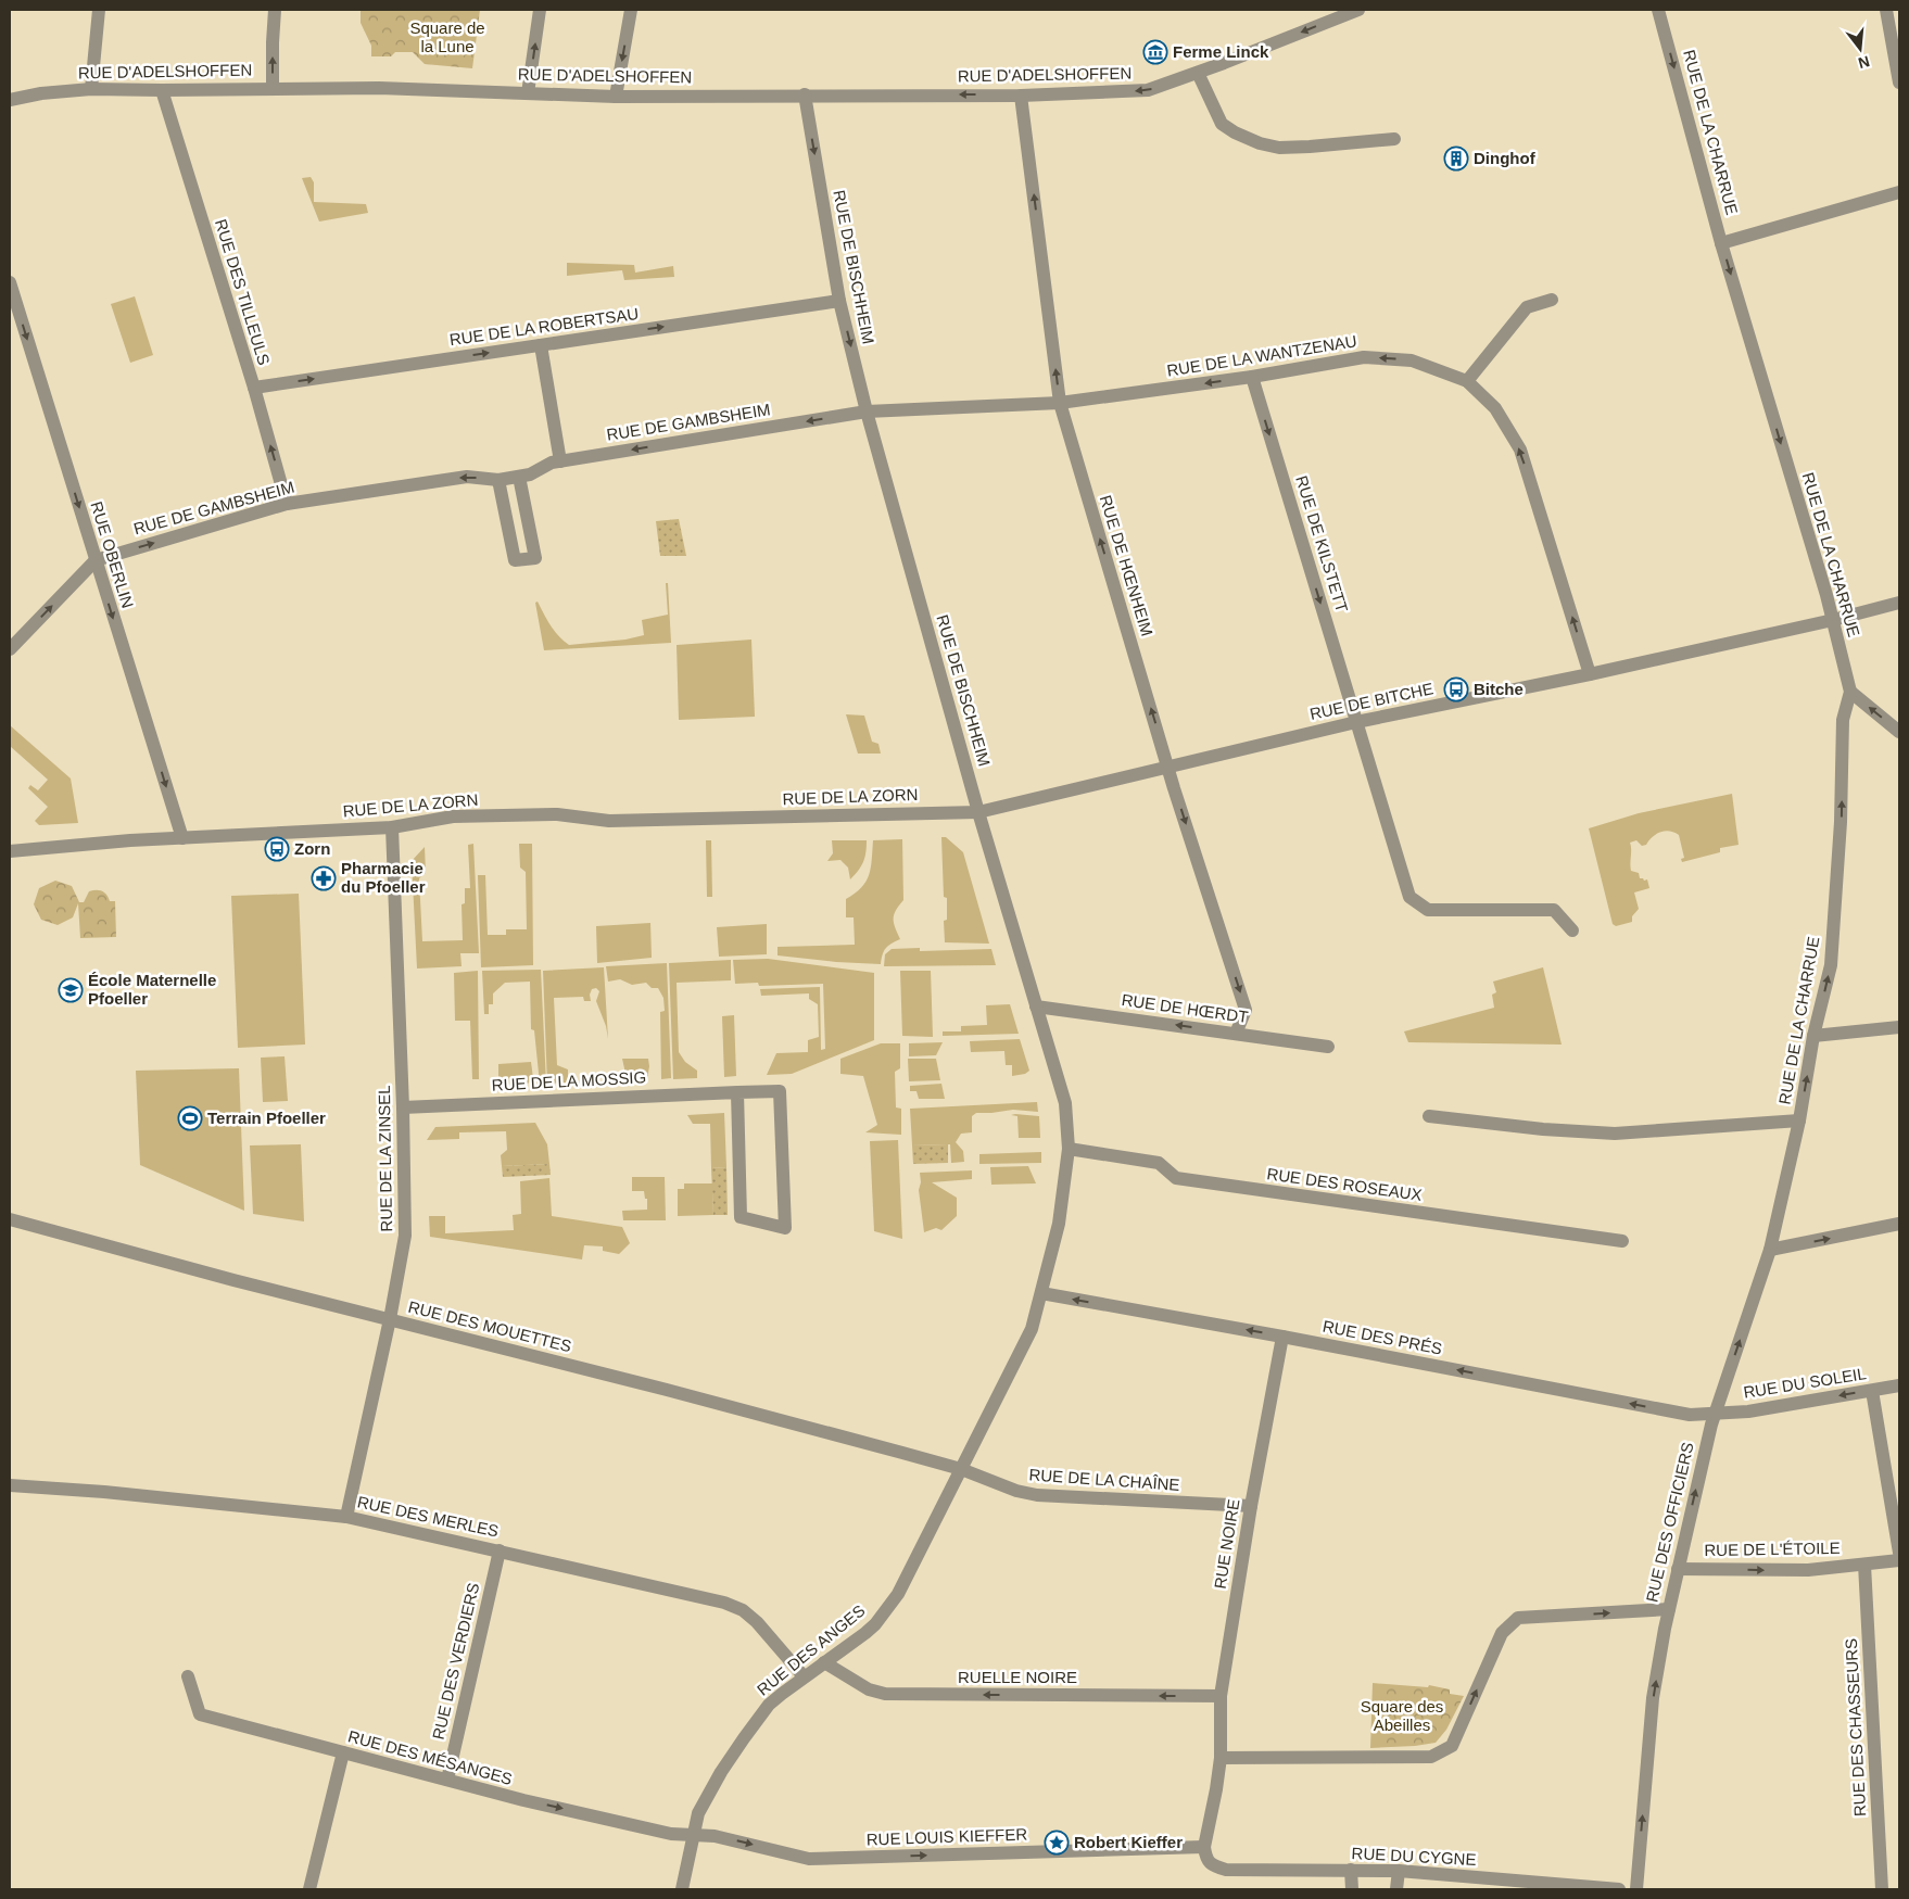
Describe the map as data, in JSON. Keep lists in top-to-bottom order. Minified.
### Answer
{"streets":{"street":["RUE D'ADELSHOFFEN","RUE DE LA CHARRUE","RUE DE BISCHHEIM","RUE DES TILLEULS","RUE DE LA ROBERTSAU","RUE DE LA WANTZENAU","RUE DE GAMBSHEIM","RUE DE KILSTETT","RUE OBERLIN","RUE DE HŒNHEIM","RUE DE BITCHE","RUE DE LA ZORN","RUE DE HŒRDT","RUE DE LA MOSSIG","RUE DE LA ZINSEL","RUE DES ROSEAUX","RUE DES MOUETTES","RUE DES PRÉS","RUE DU SOLEIL","RUE DE LA CHAÎNE","RUE DES MERLES","RUE DES OFFICIERS","RUE NOIRE","RUE DE L'ÉTOILE","RUE DES ANGES","RUE DES VERDIERS","RUELLE NOIRE","RUE DES CHASSEURS","RUE DES MÉSANGES","RUE LOUIS KIEFFER","RUE DU CYGNE"]},"crossings":[["RUE D'ADELSHOFFEN","RUE DE BISCHHEIM"],["RUE D'ADELSHOFFEN","RUE DES TILLEULS"],["RUE D'ADELSHOFFEN","RUE DE HŒNHEIM"],["RUE DE LA CHARRUE","RUE DE BITCHE"],["RUE DE LA CHARRUE","RUE DES OFFICIERS"],["RUE DE BISCHHEIM","RUE DE LA ROBERTSAU"],["RUE DE BISCHHEIM","RUE DE LA WANTZENAU"],["RUE DE BISCHHEIM","RUE DE GAMBSHEIM"],["RUE DE BISCHHEIM","RUE DE BITCHE"],["RUE DE BISCHHEIM","RUE DE LA ZORN"],["RUE DE BISCHHEIM","RUE DE HŒRDT"],["RUE DE BISCHHEIM","RUE DES ROSEAUX"],["RUE DE BISCHHEIM","RUE DES PRÉS"],["RUE DE BISCHHEIM","RUE DES ANGES"],["RUE DES TILLEULS","RUE DE LA ROBERTSAU"],["RUE DES TILLEULS","RUE DE GAMBSHEIM"],["RUE DE LA WANTZENAU","RUE DE GAMBSHEIM"],["RUE DE LA WANTZENAU","RUE DE KILSTETT"],["RUE DE LA WANTZENAU","RUE DE HŒNHEIM"],["RUE DE LA WANTZENAU","RUE DE BITCHE"],["RUE DE GAMBSHEIM","RUE OBERLIN"],["RUE DE KILSTETT","RUE DE BITCHE"],["RUE OBERLIN","RUE DE LA ZORN"],["RUE DE HŒNHEIM","RUE DE BITCHE"],["RUE DE HŒNHEIM","RUE DE HŒRDT"],["RUE DE BITCHE","RUE DE LA ZORN"],["RUE DE LA ZORN","RUE DE LA ZINSEL"],["RUE DE LA MOSSIG","RUE DE LA ZINSEL"],["RUE DE LA ZINSEL","RUE DES MOUETTES"],["RUE DE LA ZINSEL","RUE DES MERLES"],["RUE DES MOUETTES","RUE DE LA CHAÎNE"],["RUE DES MOUETTES","RUE DES ANGES"],["RUE DES PRÉS","RUE DU SOLEIL"],["RUE DES PRÉS","RUE DES OFFICIERS"],["RUE DES PRÉS","RUE NOIRE"],["RUE DES PRÉS","RUE DES ANGES"],["RUE DU SOLEIL","RUE DES OFFICIERS"],["RUE DE LA CHAÎNE","RUE NOIRE"],["RUE DE LA CHAÎNE","RUE DES ANGES"],["RUE DES MERLES","RUE DES ANGES"],["RUE DES MERLES","RUE DES VERDIERS"],["RUE DES OFFICIERS","RUE DE L'ÉTOILE"],["RUE NOIRE","RUELLE NOIRE"],["RUE NOIRE","RUE LOUIS KIEFFER"],["RUE NOIRE","RUE DU CYGNE"],["RUE DE L'ÉTOILE","RUE DES CHASSEURS"],["RUE DES ANGES","RUELLE NOIRE"],["RUE DES ANGES","RUE DES MÉSANGES"],["RUE DES ANGES","RUE LOUIS KIEFFER"],["RUE DES VERDIERS","RUE DES MÉSANGES"],["RUE DES MÉSANGES","RUE LOUIS KIEFFER"],["RUE LOUIS KIEFFER","RUE DU CYGNE"]],"one_way":["RUE D'ADELSHOFFEN","RUE DE LA ROBERTSAU","RUE DE LA WANTZENAU","RUE DE KILSTETT","RUE OBERLIN","RUE DE HŒRDT","RUE DES PRÉS","RUE DU SOLEIL","RUE DES OFFICIERS","RUE DE L'ÉTOILE","RUELLE NOIRE","RUE DES MÉSANGES","RUE LOUIS KIEFFER"],"parks":["Square de la Lune","Square des Abeilles"],"places":{"museum":["Ferme Linck"],"building":["Dinghof"],"bus stop":["Bitche","Zorn"],"pharmacy":["Pharmacie du Pfoeller"],"school or university":["École Maternelle Pfoeller"],"sports":["Terrain Pfoeller"],"place":["Robert Kieffer"]},"north":"bottom"}
